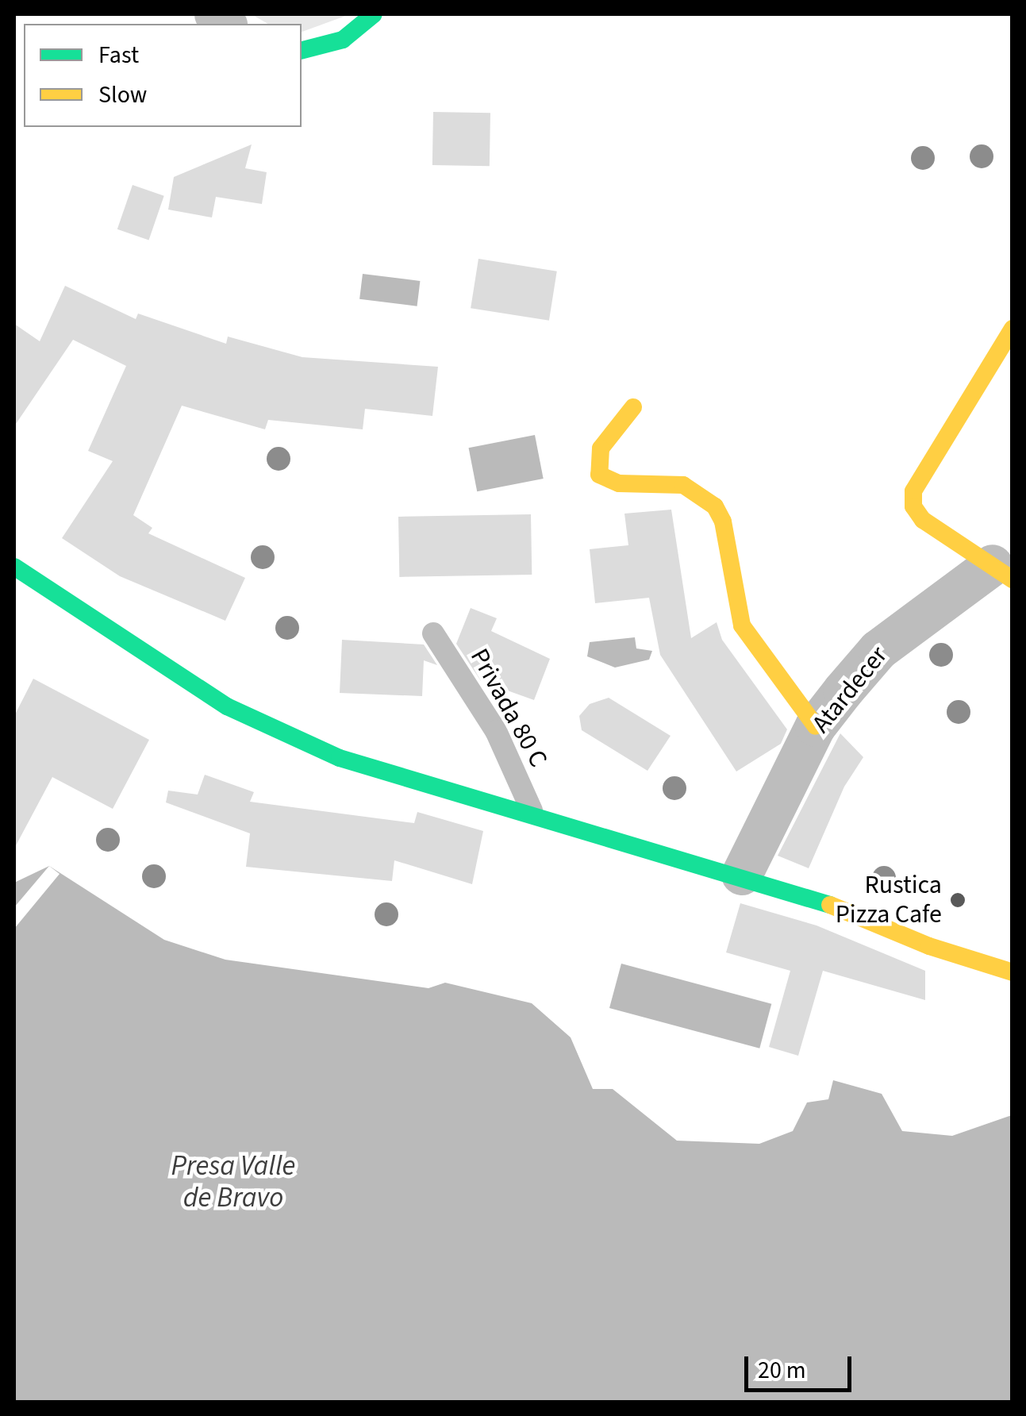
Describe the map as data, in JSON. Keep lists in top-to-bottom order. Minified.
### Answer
{"streets":{"street":["Atardecer"],"lane":["Privada 80 C"]},"water":["Presa Valle de Bravo"],"places":["Rustica Pizza Cafe"],"legend":["Fast","Slow"],"scale_bar":"20 m"}
